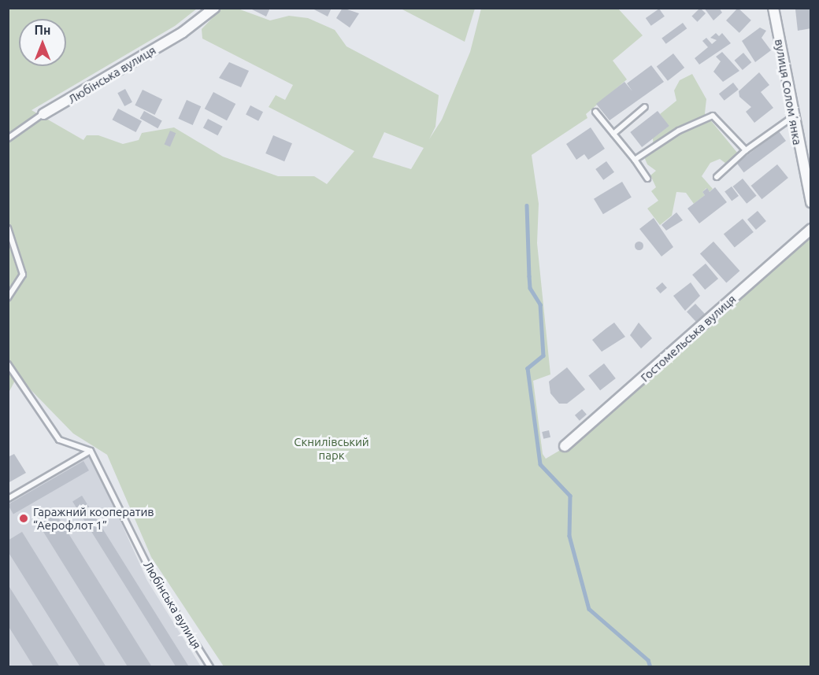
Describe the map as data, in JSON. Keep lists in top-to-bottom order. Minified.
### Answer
{"streets":{"street":["Любінська вулиця","вулиця Соломʼянка","Гостомельська вулиця"]},"parks":["Скнилівський парк"],"places":["Гаражний кооператив “Аерофлот 1”"],"north":"top"}
